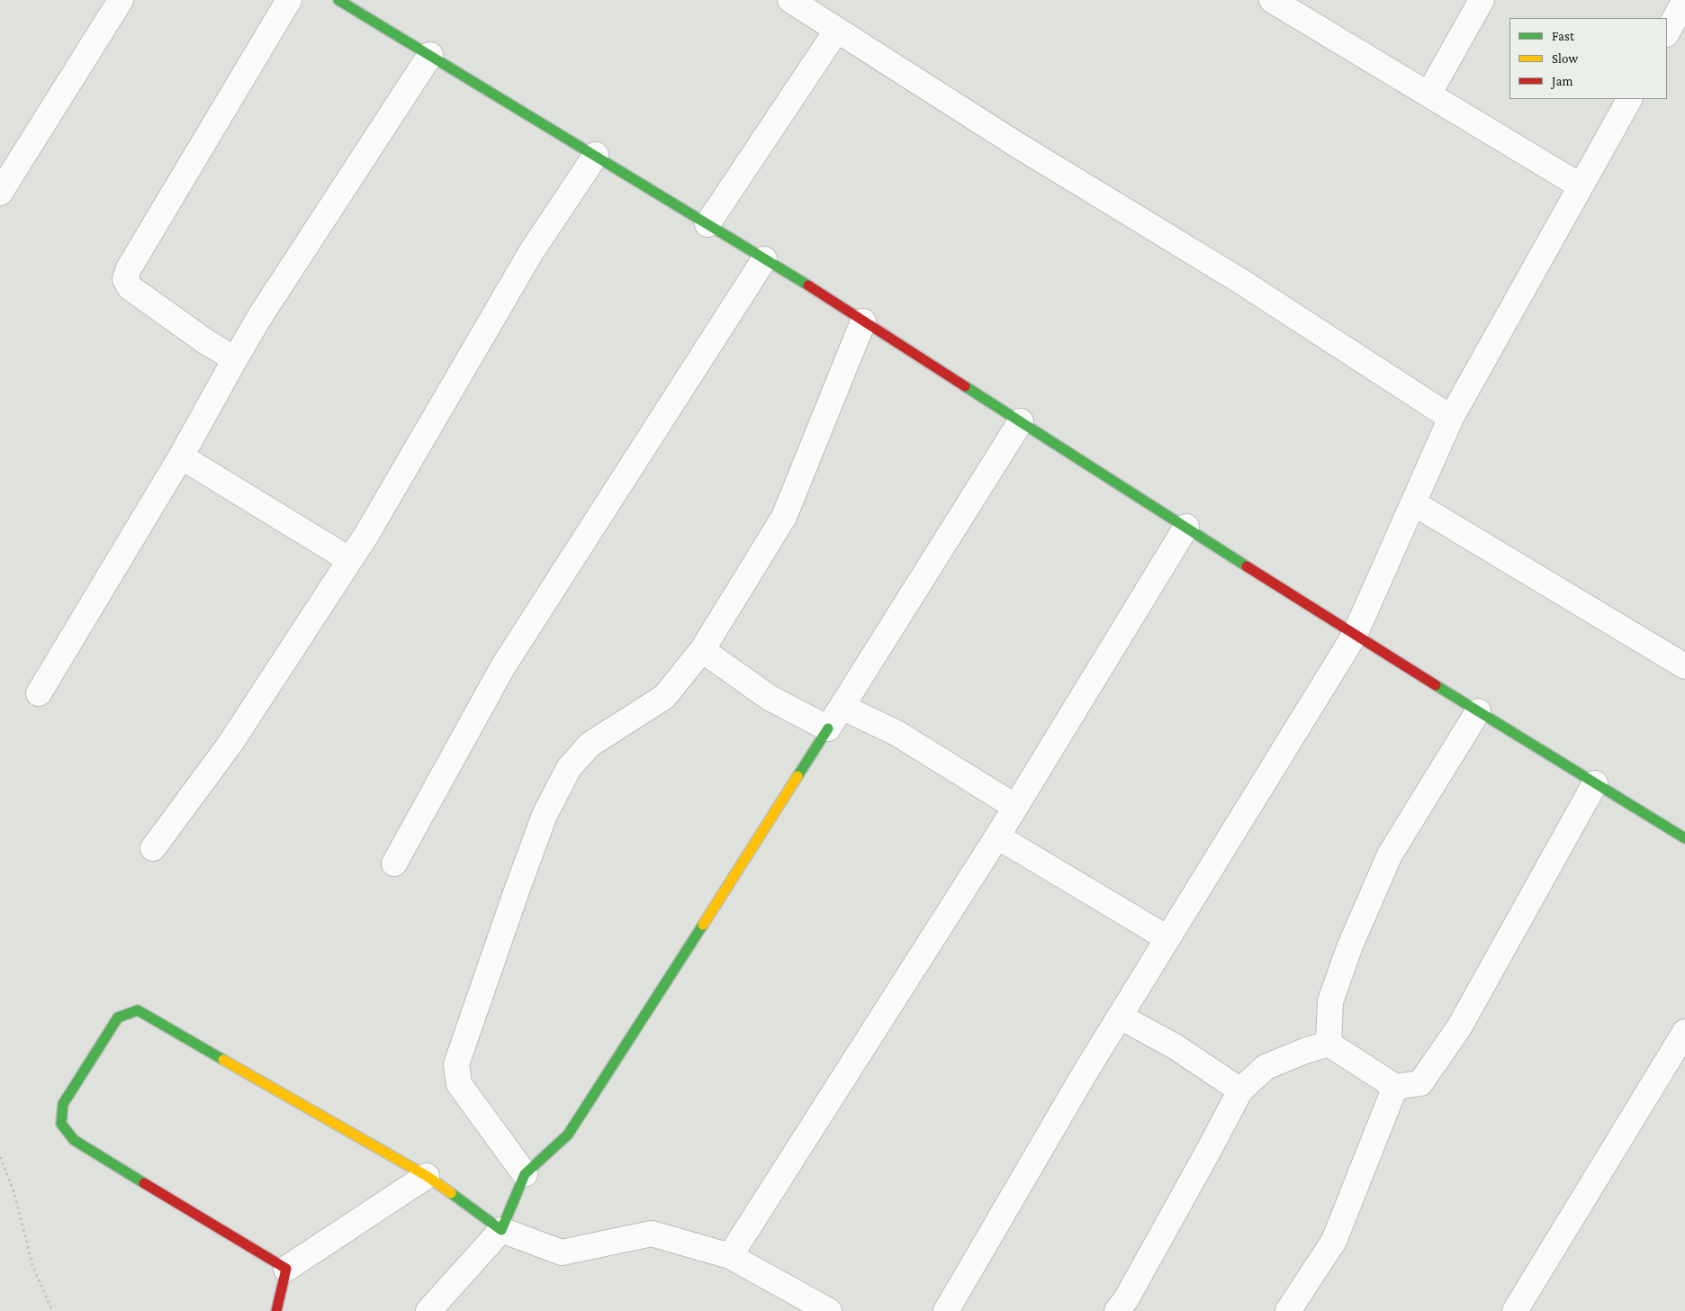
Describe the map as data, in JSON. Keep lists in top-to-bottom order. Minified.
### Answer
{"legend":["Fast","Slow","Jam"]}
